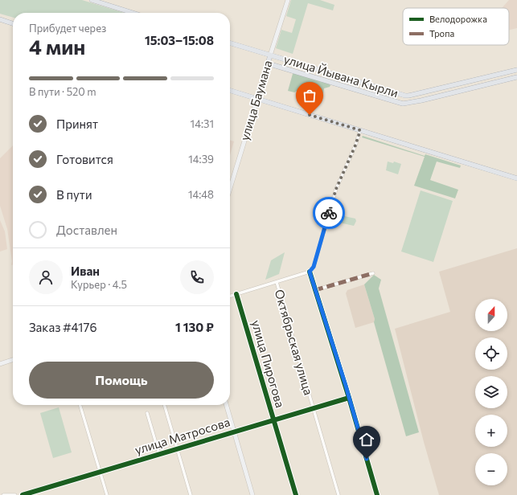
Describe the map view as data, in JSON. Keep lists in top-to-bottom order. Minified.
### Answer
{"streets":{"main road":["улица Йывана Кырли","улица Баумана"],"street":["Октябрьская улица","улица Пирогова","улица Матросова"]},"crossings":[["улица Йывана Кырли","улица Баумана"],["Октябрьская улица","улица Матросова"],["улица Пирогова","улица Матросова"]],"legend":["Велодорожка","Тропа"],"north":"top","page":{"heading":["4 мин","Прибудет через","15:03–15:08"],"panel":["Иван","Курьер · 4.5","Заказ #4176","1 130 ₽"],"bar":"В пути · 520 m","list":[["Принят","14:31"],["Готовится","14:39"],["В пути","14:48"],"Доставлен"],"map_buttons":["+","−"],"buttons":"Помощь"}}
